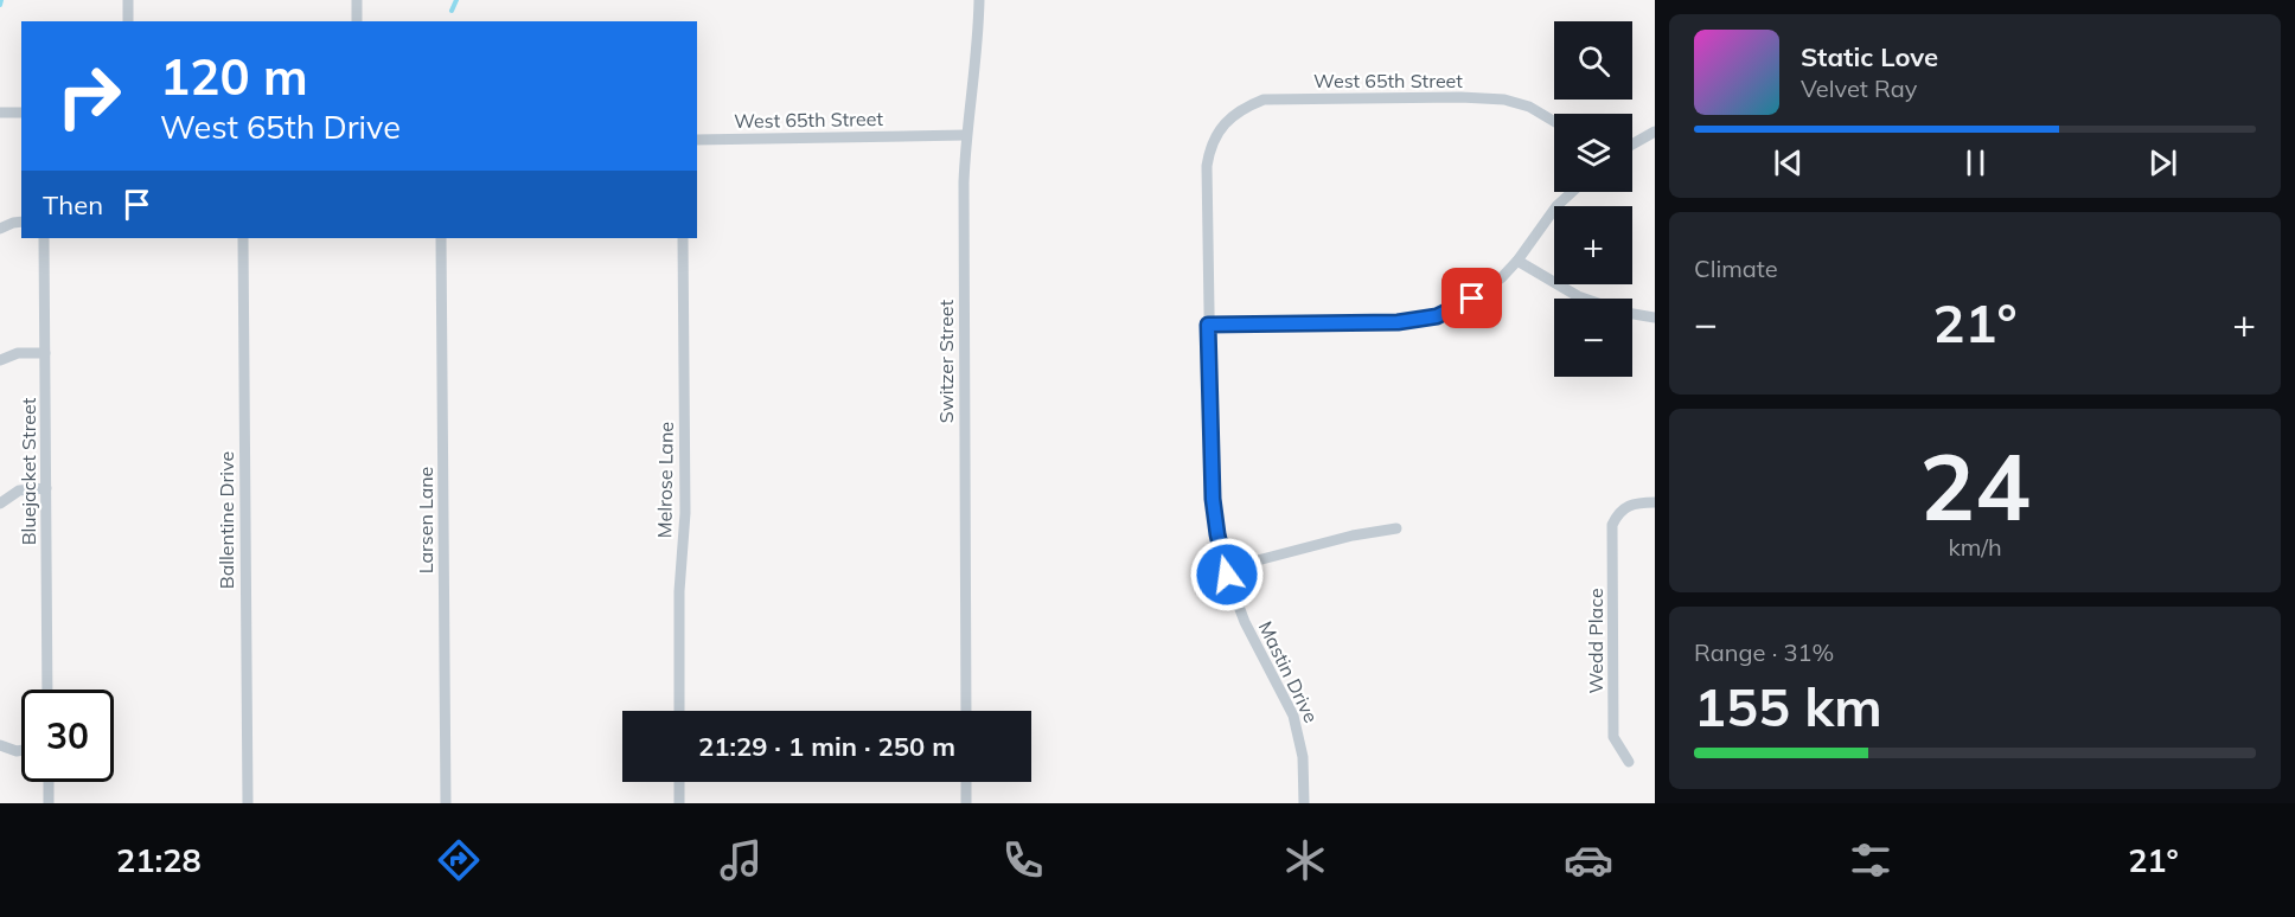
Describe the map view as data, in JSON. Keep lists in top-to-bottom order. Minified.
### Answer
{"streets":{"street":["West 65th Street","Switzer Street","Bluejacket Street","Melrose Lane","Ballentine Drive","Larsen Lane","Wedd Place","Mastin Drive"]},"crossings":[["West 65th Street","Switzer Street"],["West 65th Street","Mastin Drive"]],"page":{"map_buttons":["+","−"],"turn":["120 m","West 65th Drive"],"song":["Static Love","Velvet Ray"],"then":"Then","tile":["Climate",["24","km/h"],["Range · 31%","155 km"]],"heat":["−","21°","+"],"limit":"30","trip":"21:29 · 1 min · 250 m","tabs":["21:28","21°"]}}
